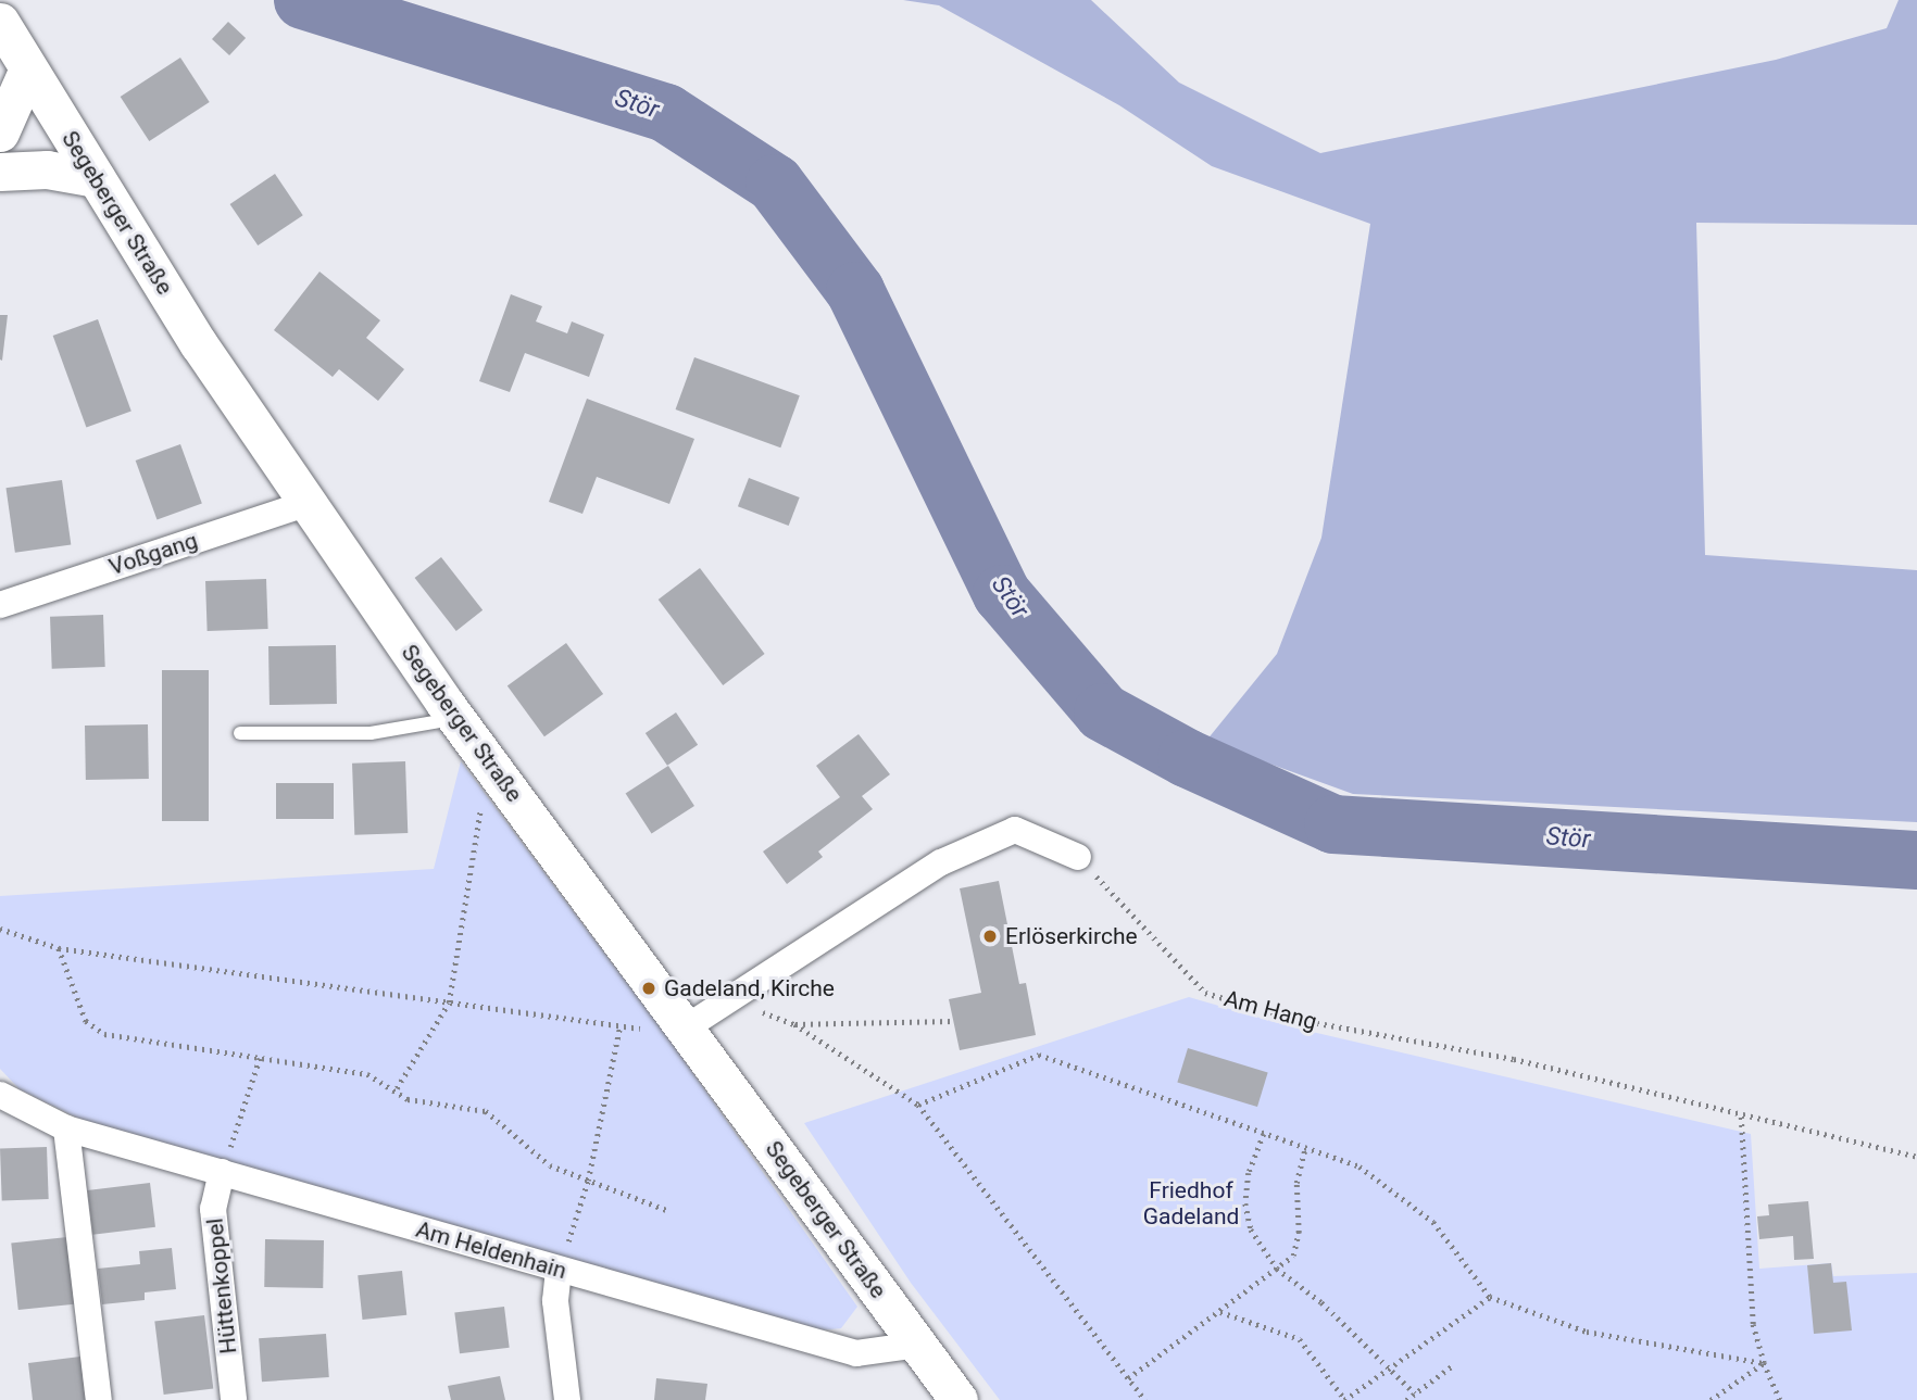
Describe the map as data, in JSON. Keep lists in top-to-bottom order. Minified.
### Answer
{"streets":{"main road":["Segeberger Straße"],"street":["Voßgang","Am Heldenhain","Hüttenkoppel"],"path":["Am Hang"]},"crossings":[["Segeberger Straße","Voßgang"],["Segeberger Straße","Am Heldenhain"],["Am Heldenhain","Hüttenkoppel"]],"water":["Stör"],"parks":["Friedhof Gadeland"],"places":["Erlöserkirche","Gadeland, Kirche"]}
